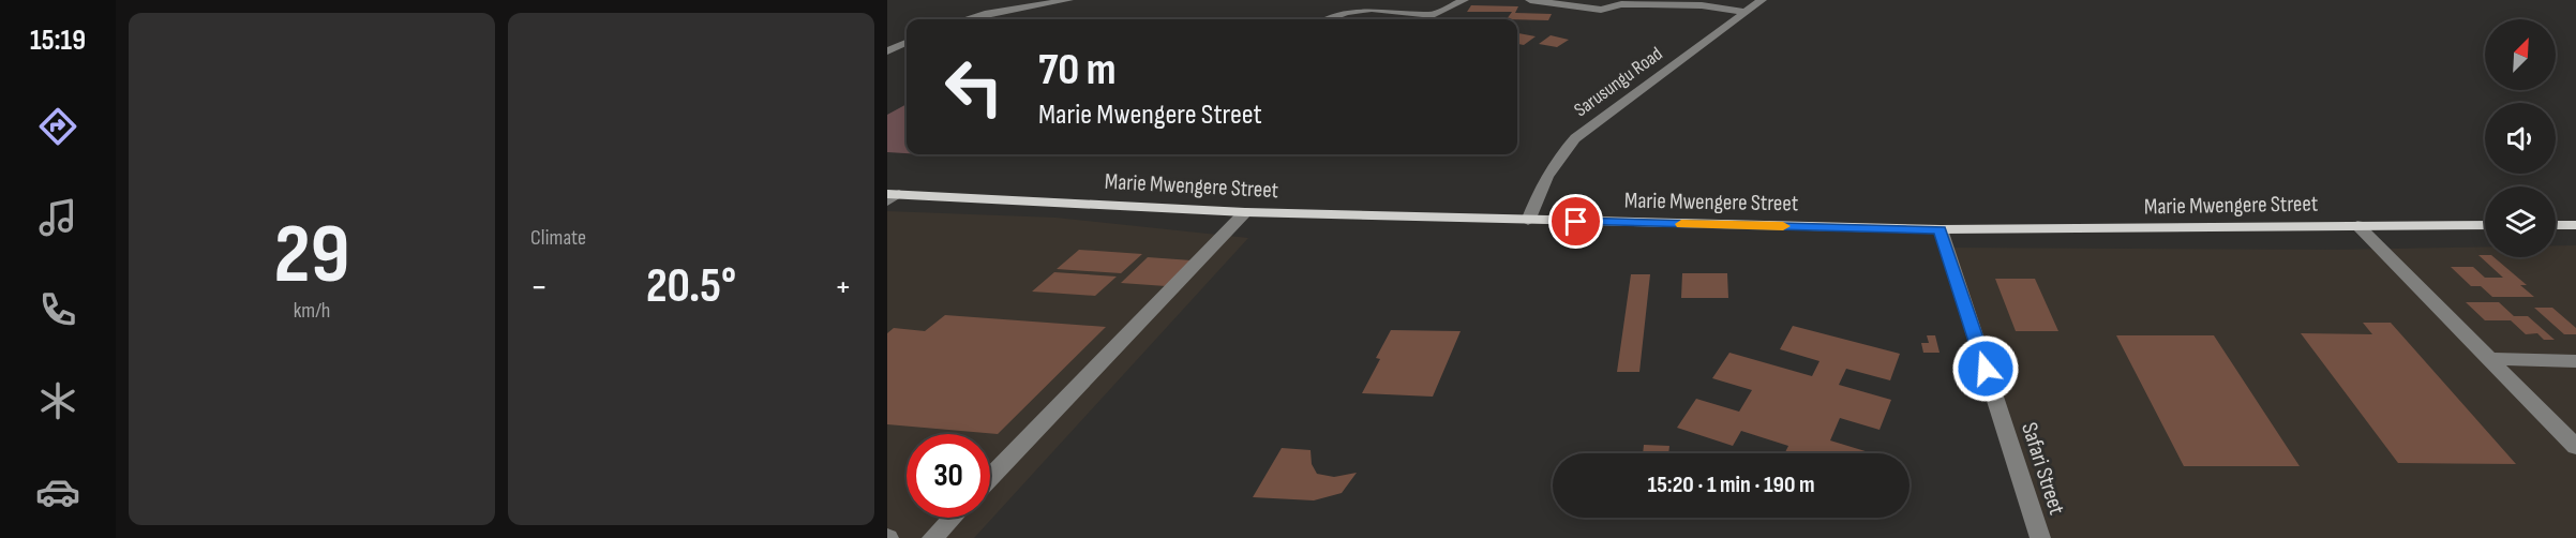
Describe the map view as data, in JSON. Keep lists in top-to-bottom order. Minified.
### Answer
{"streets":{"main road":["Marie Mwengere Street"],"street":["Sarusungu Road","Safari Street"]},"crossings":[["Sarusungu Road","Marie Mwengere Street"],["Marie Mwengere Street","Safari Street"]],"north":"top right","page":{"tabs":"15:19","tile":[["29","km/h"],"Climate"],"turn":["70 m","Marie Mwengere Street"],"heat":["−","20.5°","+"],"limit":"30","trip":"15:20 · 1 min · 190 m"}}
